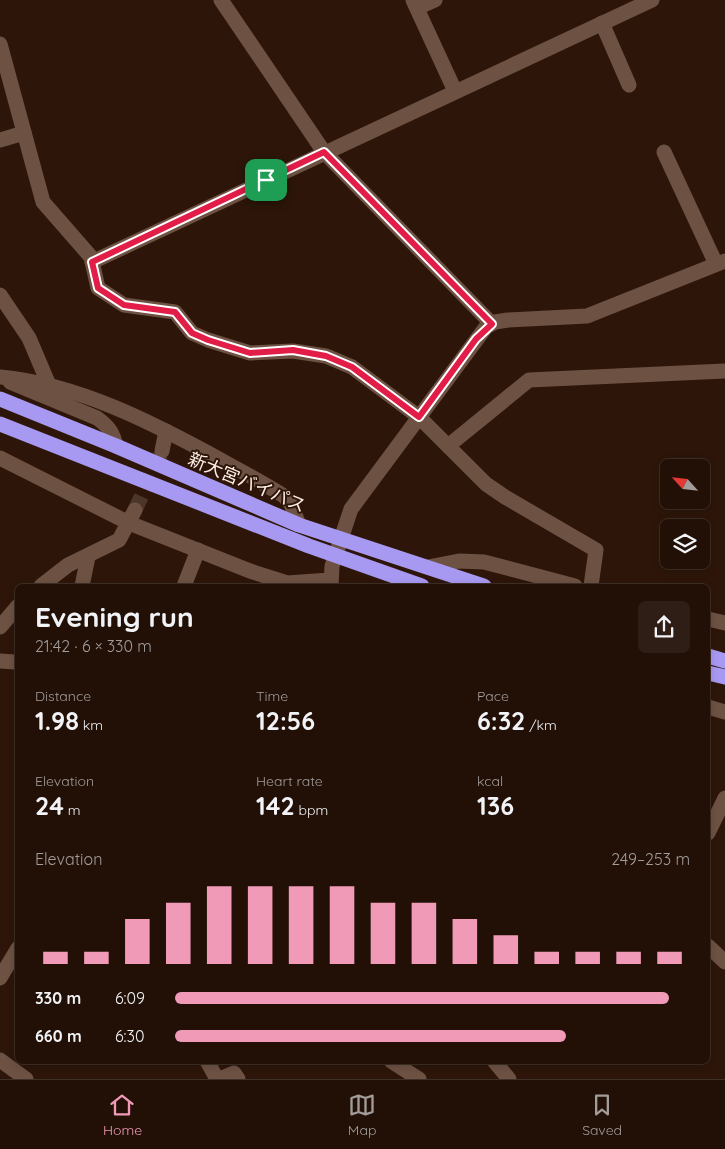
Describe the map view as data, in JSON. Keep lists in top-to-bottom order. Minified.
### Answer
{"streets":{"highway":["新大宮バイパス"]},"north":"top left","page":{"heading":["Evening run","21:42 · 6 × 330 m"],"stats":[["Distance","1.98 km"],["Time","12:56"],["Pace","6:32 /km"],["Elevation","24 m"],["Heart rate","142 bpm"],["kcal","136"]],"chart":["Elevation","249–253 m"],"list":[{"name":"330 m","note":"6:09"},{"name":"660 m","note":"6:30"}],"tabs":["Home","Map","Saved"]}}
